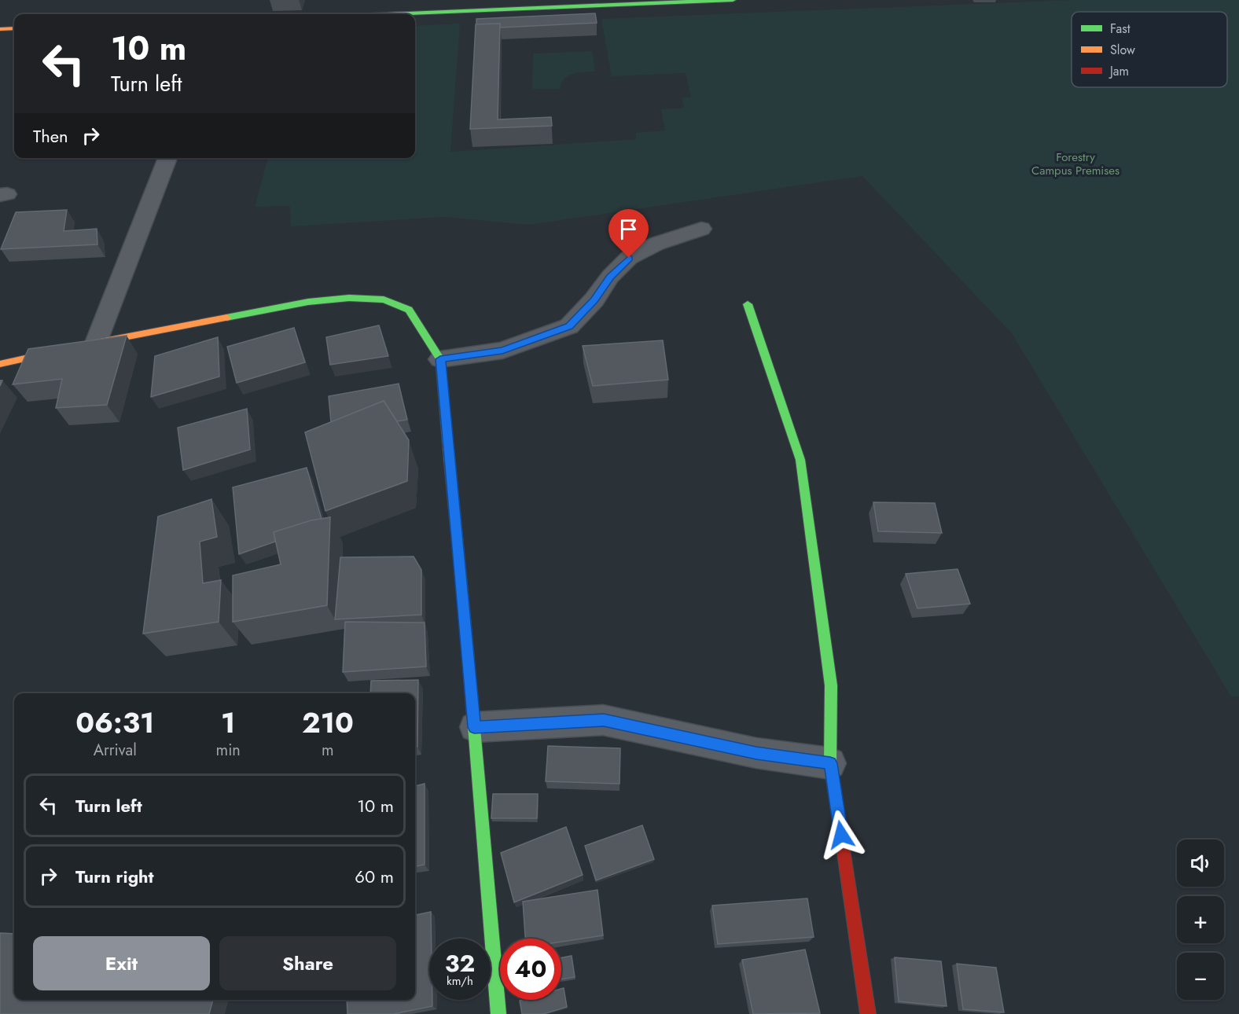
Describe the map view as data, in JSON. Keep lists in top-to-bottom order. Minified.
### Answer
{"parks":["Forestry Campus Premises"],"legend":["Fast","Slow","Jam"],"page":{"turn":["10 m","Turn left"],"then":"Then","eta":["06:31","Arrival","1","min","210","m"],"list":[{"name":"Turn left","value":"10 m"},{"name":"Turn right","value":"60 m"}],"map_buttons":["+","−"],"buttons":["Exit","Share"],"speed":"32 km/h","limit":"40"}}
